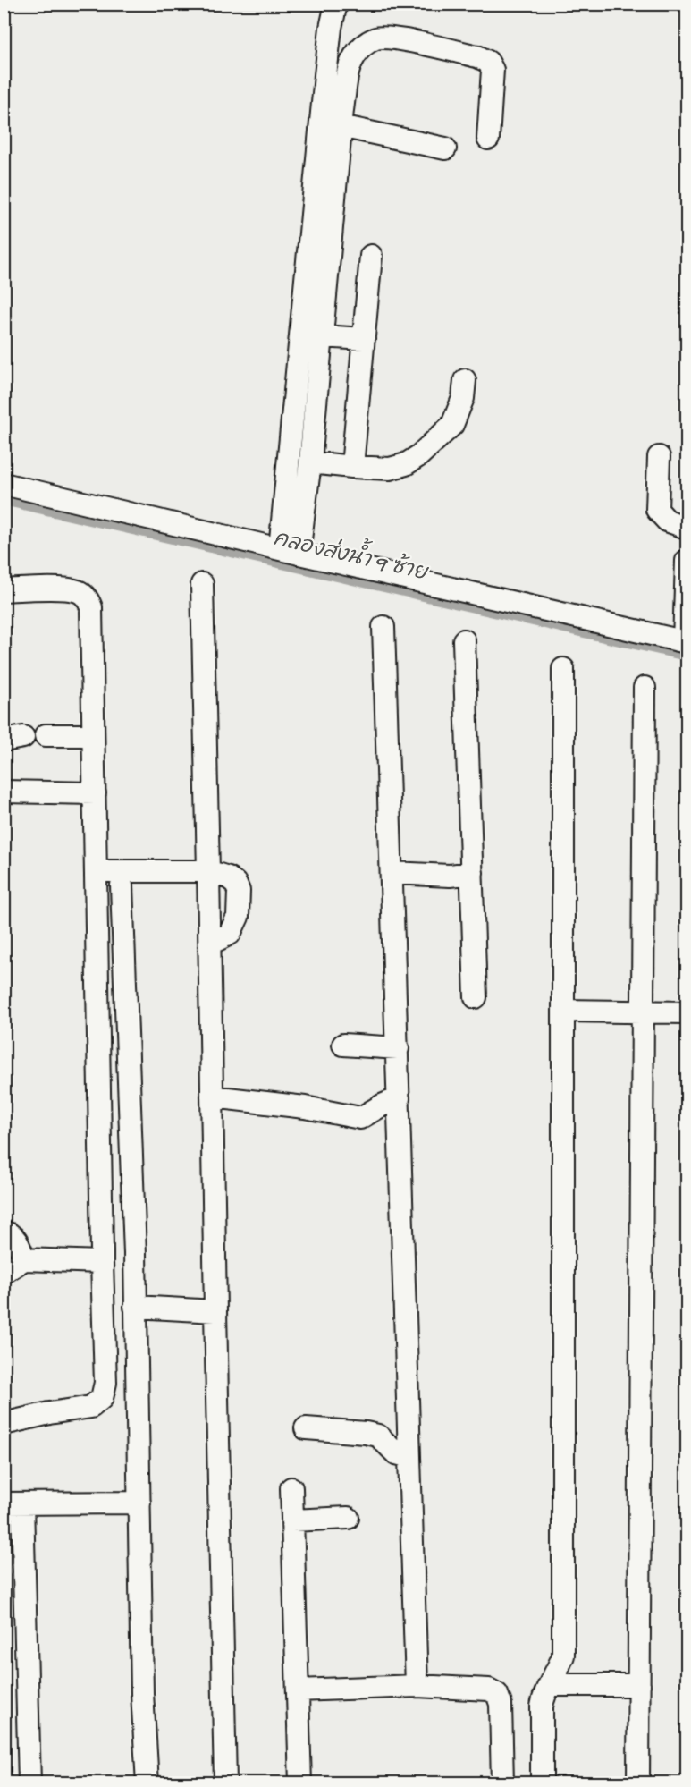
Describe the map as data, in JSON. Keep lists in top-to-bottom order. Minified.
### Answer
{"water":["คลองส่งน้ำ 9 ซ้าย"]}
